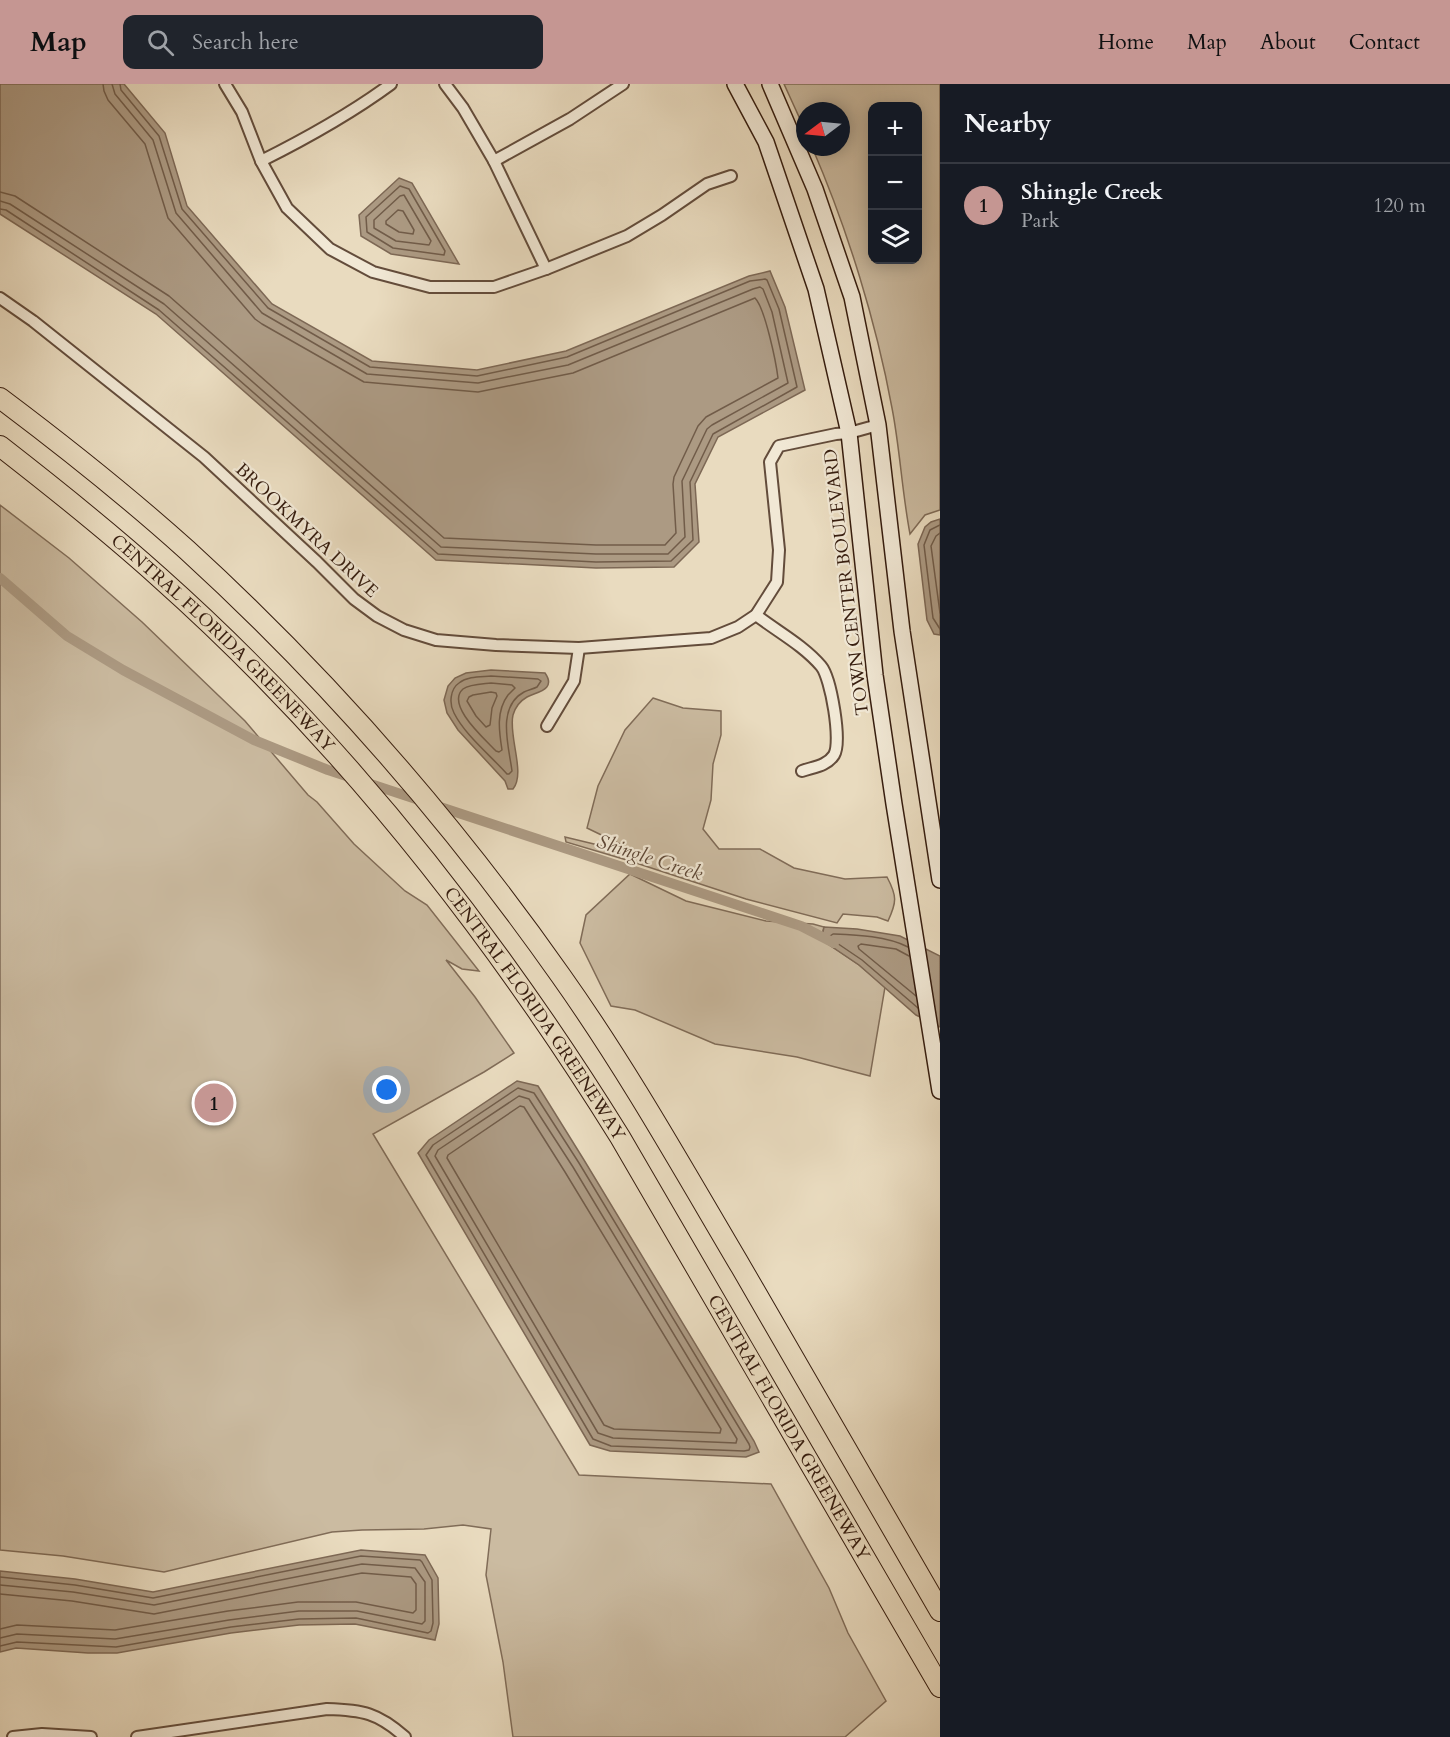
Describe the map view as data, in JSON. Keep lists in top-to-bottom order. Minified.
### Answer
{"streets":{"highway":["CENTRAL FLORIDA GREENEWAY"],"street":["BROOKMYRA DRIVE","TOWN CENTER BOULEVARD"]},"crossings":[["BROOKMYRA DRIVE","TOWN CENTER BOULEVARD"]],"water":["Shingle Creek"],"north":"left","page":{"header":"Map","search":"Search here","nav":["Home","Map","About","Contact"],"heading":"Nearby","map_buttons":["+","−"],"list":[{"mark":"1","name":"Shingle Creek","note":"Park","value":"120 m"}],"pins":"1"}}
